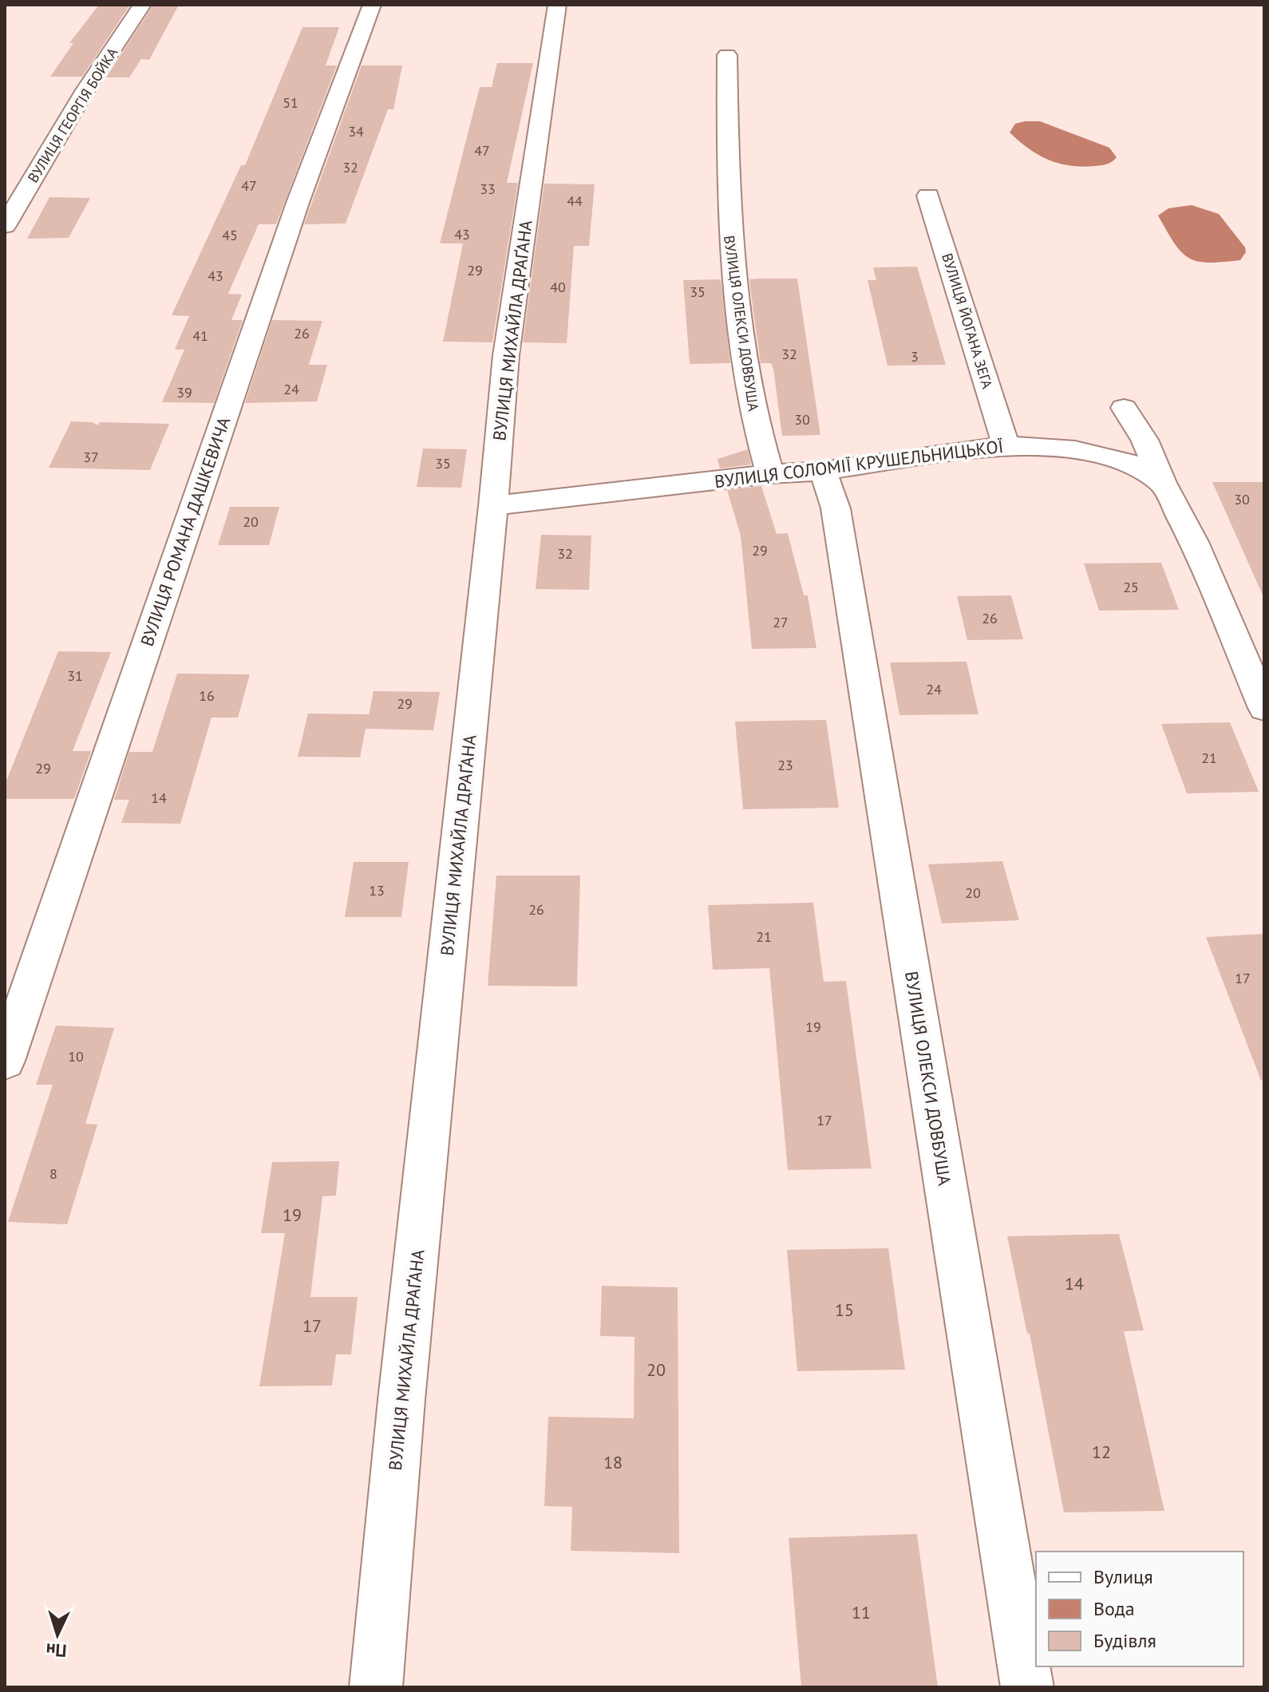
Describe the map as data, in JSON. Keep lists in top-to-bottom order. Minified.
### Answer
{"streets":{"street":["ВУЛИЦЯ ГЕОРГІЯ БОЙКА","ВУЛИЦЯ ЙОГАНА ЗЕГА","ВУЛИЦЯ ОЛЕКСИ ДОВБУША","ВУЛИЦЯ МИХАЙЛА ДРАҐАНА","ВУЛИЦЯ СОЛОМІЇ КРУШЕЛЬНИЦЬКОЇ","ВУЛИЦЯ РОМАНА ДАШКЕВИЧА"]},"crossings":[["ВУЛИЦЯ ЙОГАНА ЗЕГА","ВУЛИЦЯ СОЛОМІЇ КРУШЕЛЬНИЦЬКОЇ"],["ВУЛИЦЯ ОЛЕКСИ ДОВБУША","ВУЛИЦЯ СОЛОМІЇ КРУШЕЛЬНИЦЬКОЇ"],["ВУЛИЦЯ МИХАЙЛА ДРАҐАНА","ВУЛИЦЯ СОЛОМІЇ КРУШЕЛЬНИЦЬКОЇ"]],"house_numbers":["51","34","47","32","47","33","44","43","45","29","43","40","35","26","41","32","3","24","39","30","37","35","30","20","29","32","25","26","27","31","24","16","29","21","23","29","14","13","20","26","21","17","19","10","17","8","19","14","15","17","20","12","18","11"],"legend":["Вулиця","Вода","Будівля"],"north":"bottom"}
